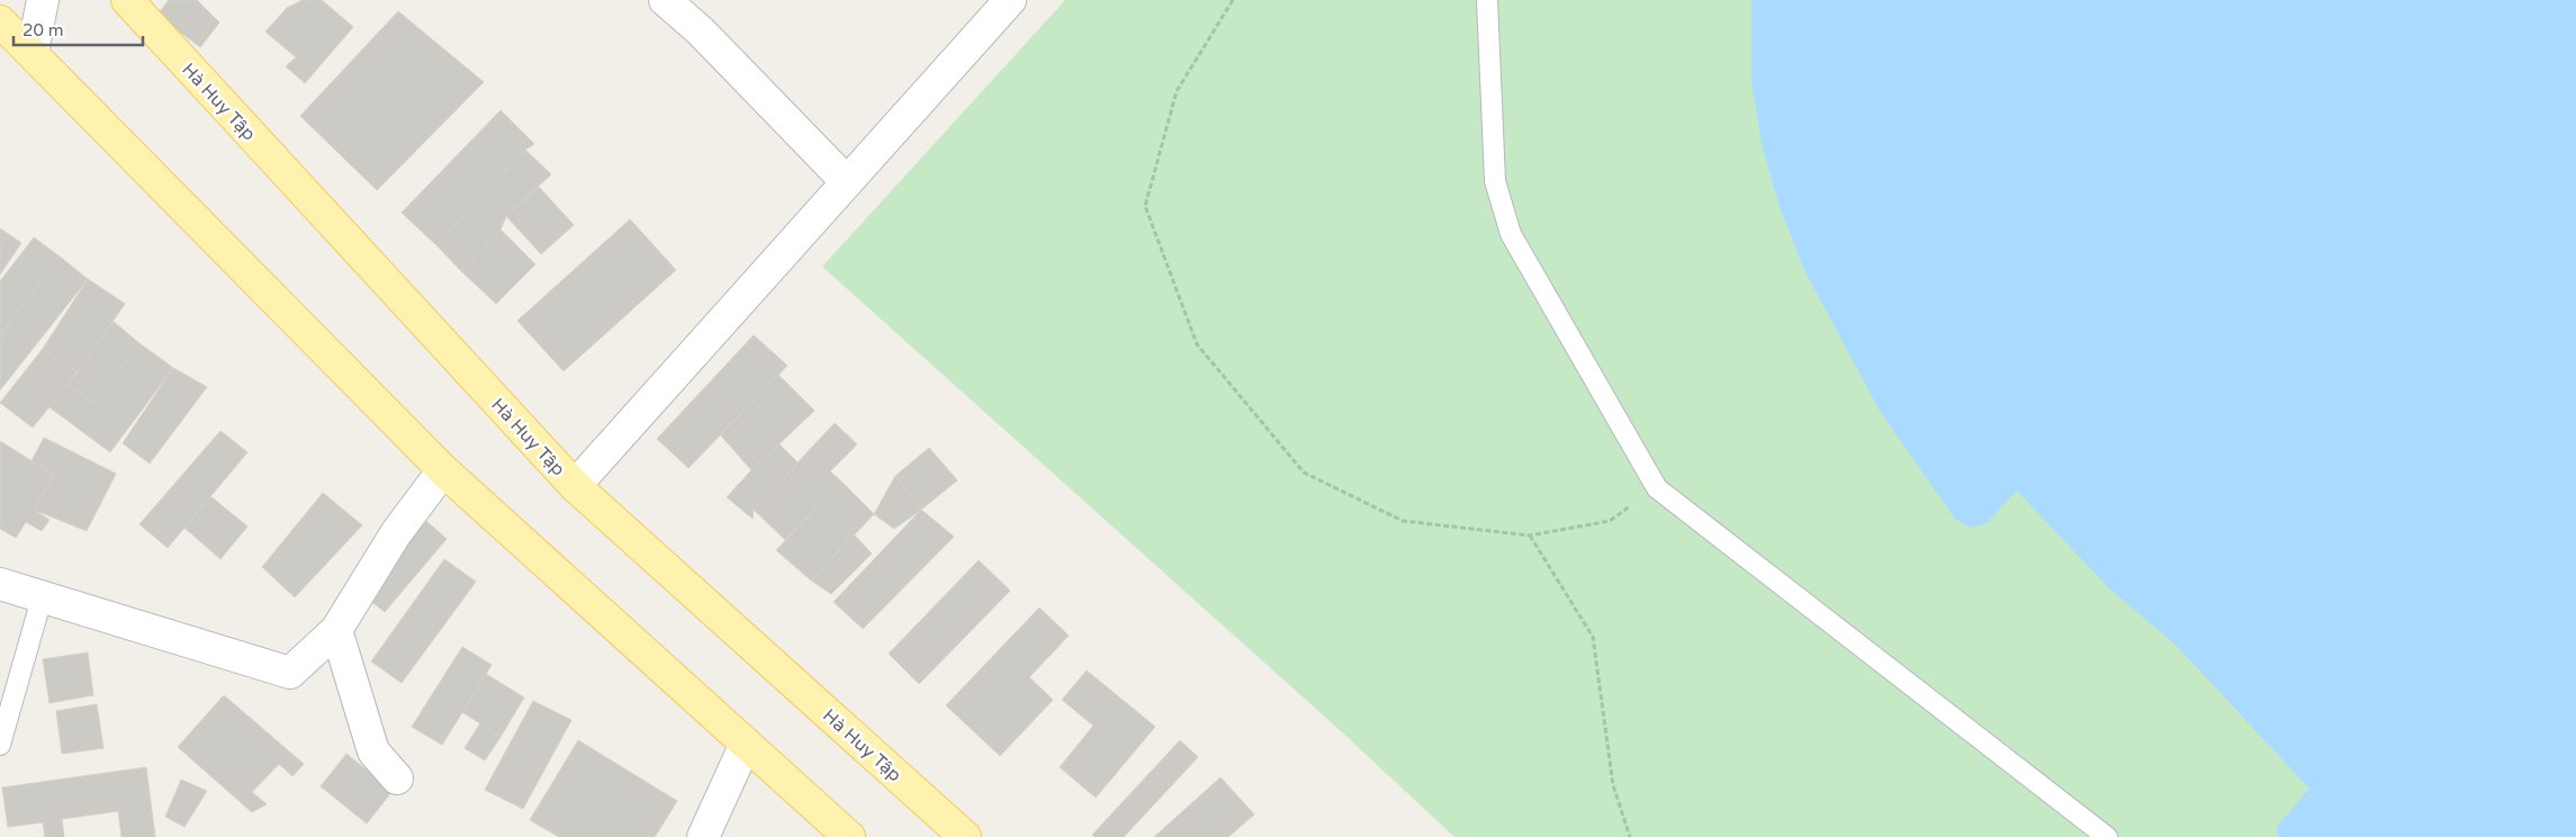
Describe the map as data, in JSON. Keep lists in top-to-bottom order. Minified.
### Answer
{"streets":{"main road":["Hà Huy Tập"]},"scale_bar":"20 m"}
